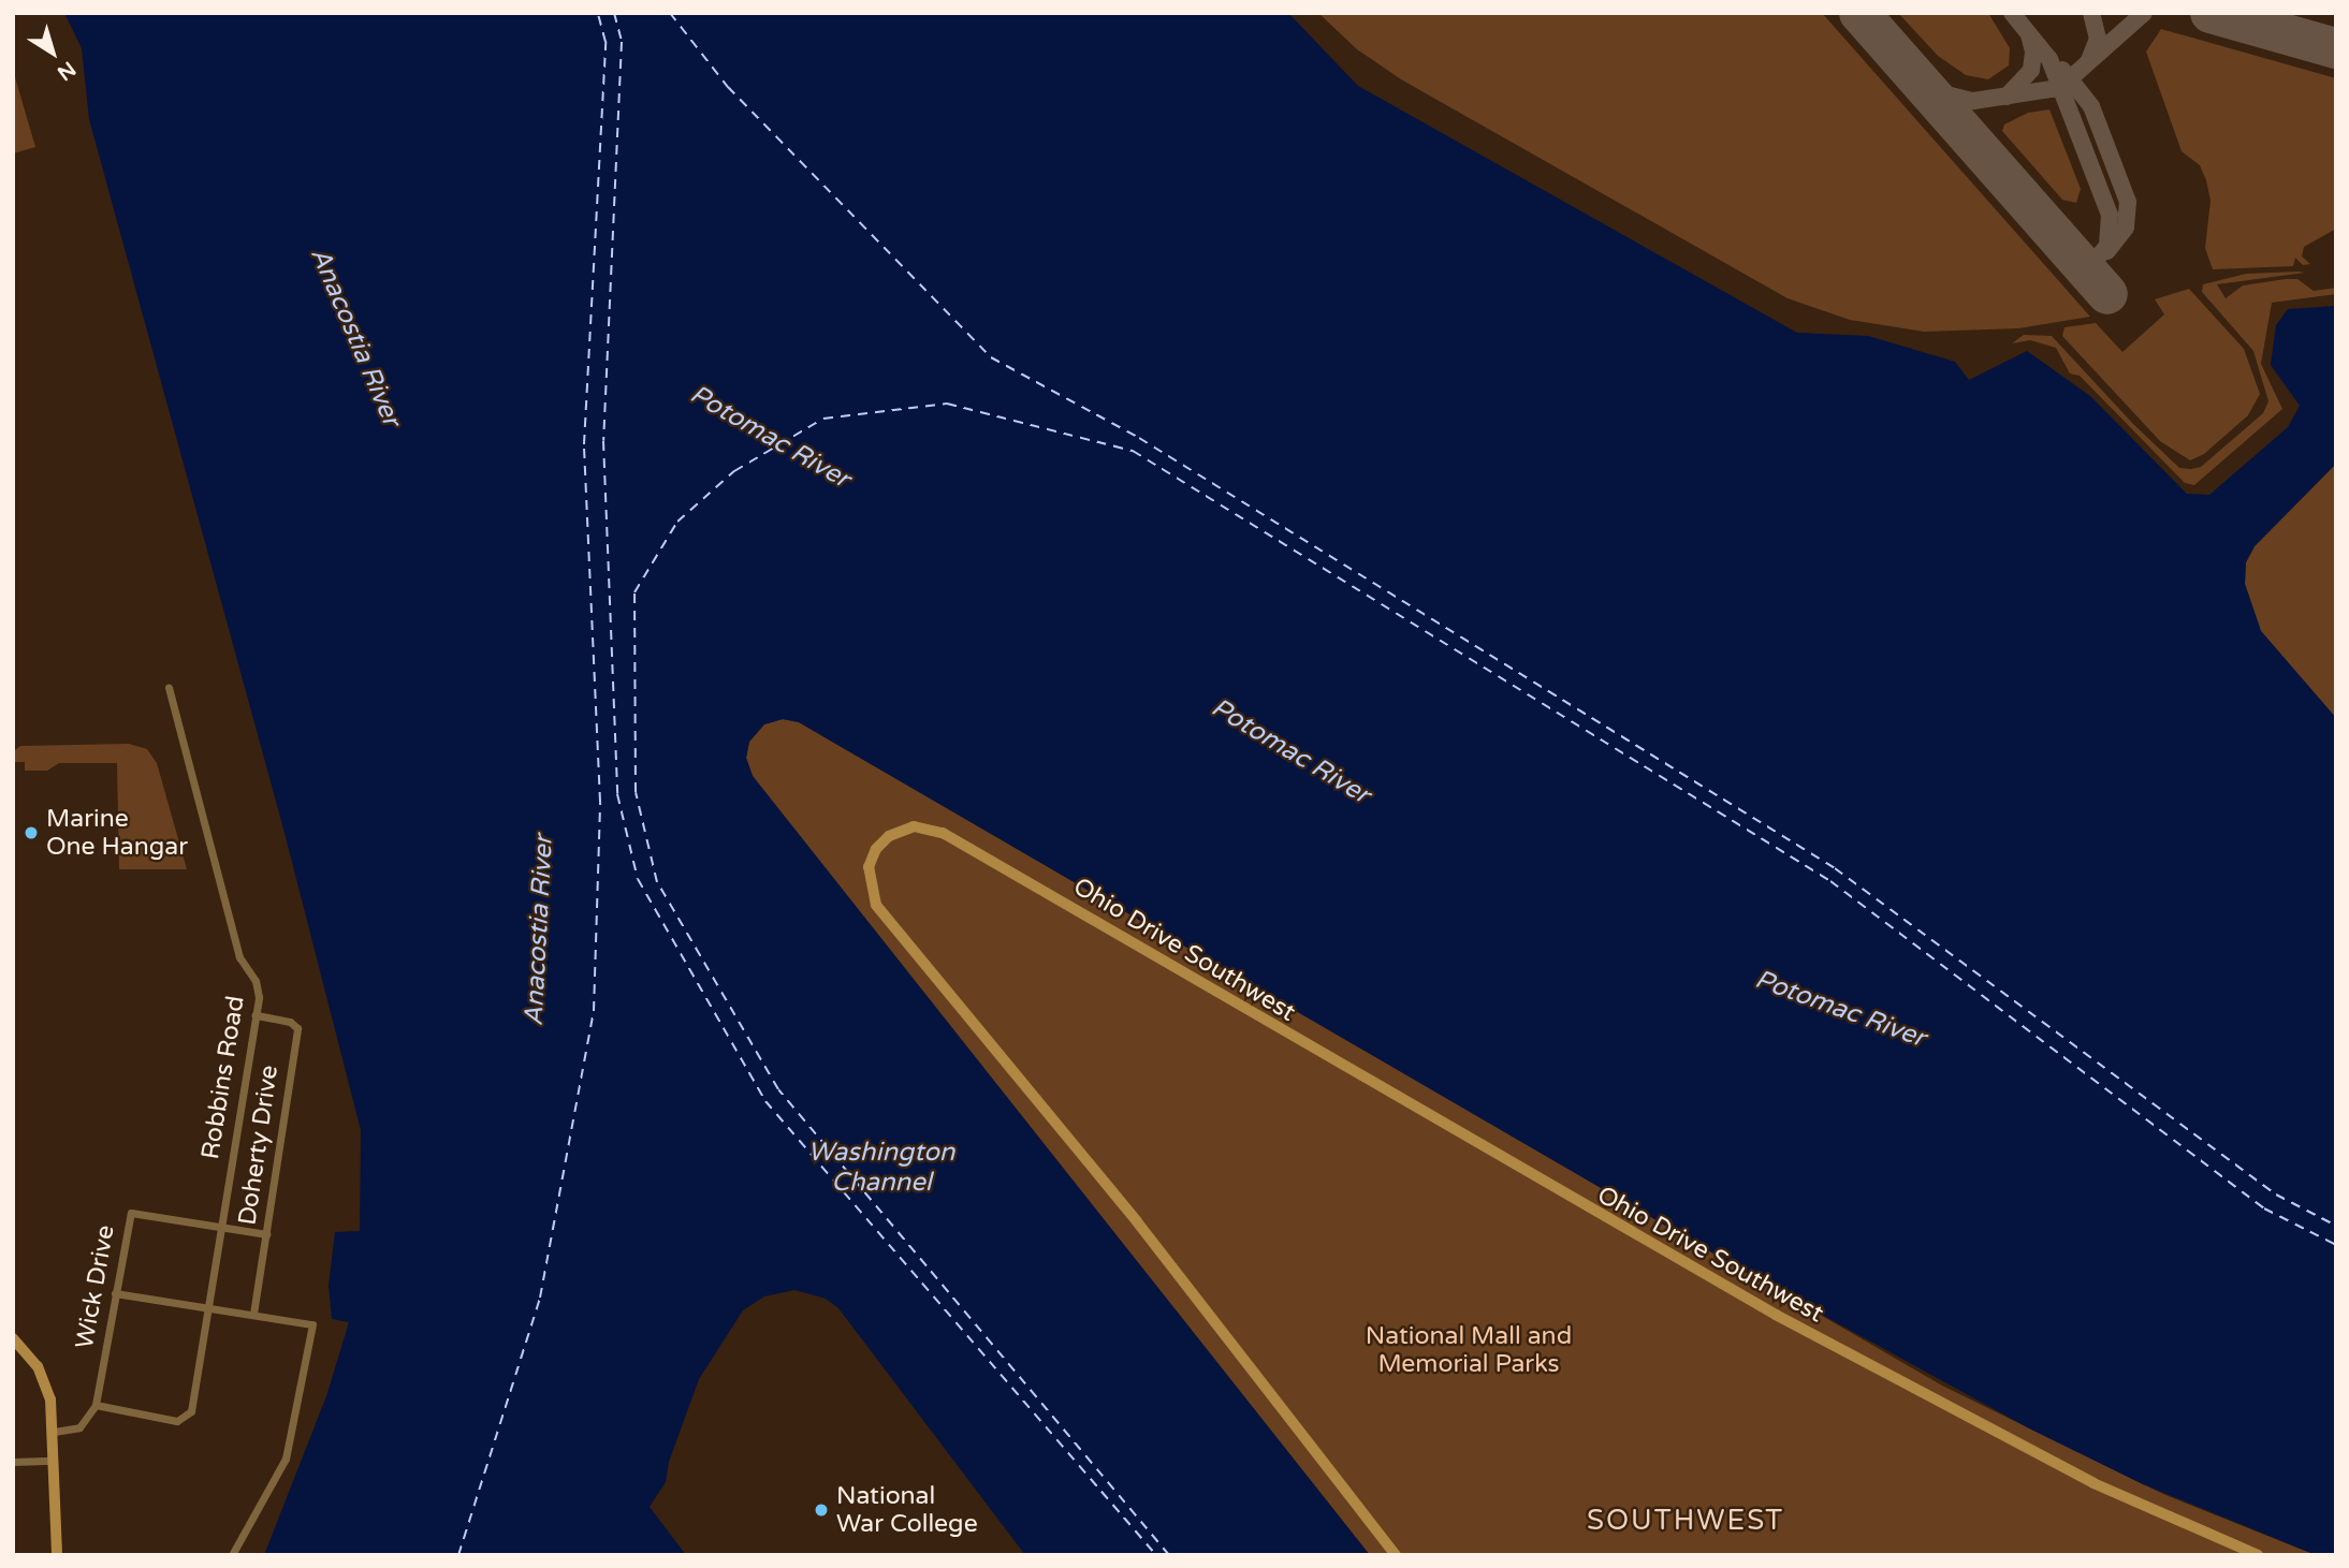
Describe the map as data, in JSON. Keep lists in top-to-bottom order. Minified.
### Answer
{"streets":{"street":["Ohio Drive Southwest","Robbins Road","Doherty Drive","Wick Drive"]},"crossings":[["Robbins Road","Doherty Drive"],["Robbins Road","Wick Drive"],["Doherty Drive","Wick Drive"]],"districts":["SOUTHWEST"],"water":["Anacostia River","Potomac River","Washington Channel"],"parks":["National Mall and Memorial Parks"],"places":["Marine One Hangar","National War College"],"north":"bottom right"}
